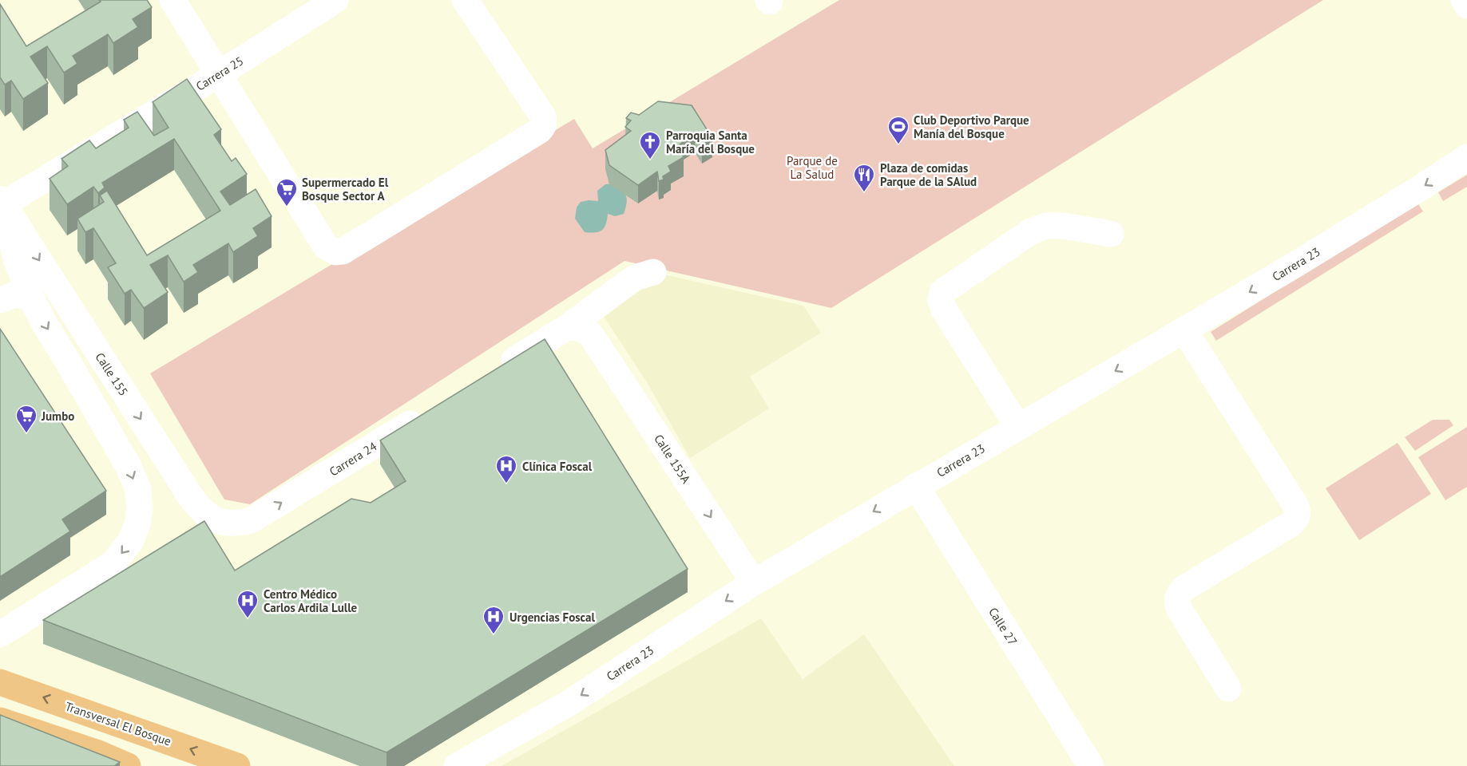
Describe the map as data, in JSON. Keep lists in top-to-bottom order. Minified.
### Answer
{"streets":{"main road":["Transversal El Bosque"],"street":["Carrera 25","Carrera 23","Calle 155","Carrera 24","Calle 155A","Calle 27"]},"crossings":[["Carrera 25","Calle 155"],["Carrera 23","Calle 155A"],["Carrera 23","Calle 27"],["Calle 155","Carrera 24"]],"one_way":["Carrera 23","Calle 155","Carrera 24","Calle 155A"],"parks":["Parque de La Salud"],"places":{"sports":["Club Deportivo Parque Manía del Bosque"],"church":["Parroquia Santa María del Bosque"],"restaurant":["Plaza de comidas Parque de la SAlud"],"supermarket":["Supermercado El Bosque Sector A","Jumbo"],"hospital":["Clínica Foscal","Centro Médico Carlos Ardila Lulle","Urgencias Foscal"]}}
